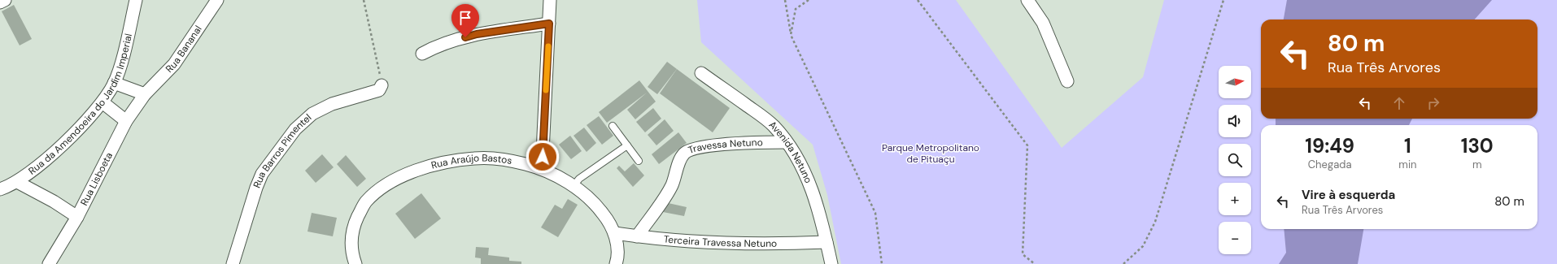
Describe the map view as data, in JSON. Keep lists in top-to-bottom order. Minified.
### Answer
{"streets":{"street":["Rua Bananal","Rua da Amendoeira do Jardim Imperial","Travessa Netuno","Rua Barros Pimentel","Avenida Netuno","Rua Araújo Bastos","Rua Lisboeta","Terceira Travessa Netuno"]},"crossings":[["Rua Bananal","Rua Lisboeta"],["Travessa Netuno","Avenida Netuno"],["Travessa Netuno","Terceira Travessa Netuno"],["Avenida Netuno","Terceira Travessa Netuno"],["Rua Araújo Bastos","Terceira Travessa Netuno"]],"parks":["Parque Metropolitano de Pituaçu"],"north":"right","page":{"turn":["80 m","Rua Três Arvores"],"map_buttons":["+","−"],"eta":["19:49","Chegada","1","min","130","m"],"list":[{"name":"Vire à esquerda","note":"Rua Três Arvores","value":"80 m"}]}}
